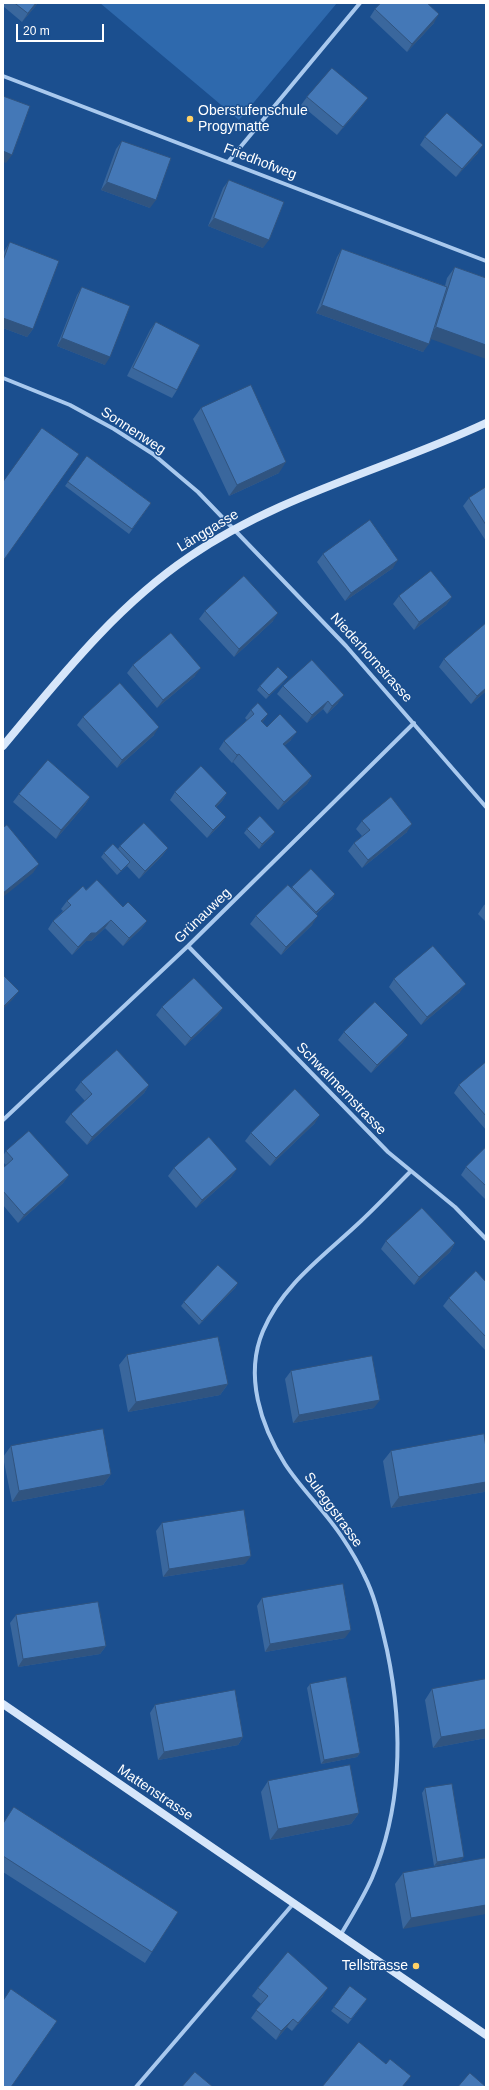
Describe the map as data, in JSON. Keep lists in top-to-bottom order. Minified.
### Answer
{"streets":{"street":["Friedhofweg","Sonnenweg","Länggasse","Niederhornstrasse","Grünauweg","Schwalmernstrasse","Suleggstrasse","Mattenstrasse"]},"crossings":[["Sonnenweg","Länggasse"],["Sonnenweg","Niederhornstrasse"],["Länggasse","Niederhornstrasse"],["Niederhornstrasse","Grünauweg"],["Grünauweg","Schwalmernstrasse"],["Schwalmernstrasse","Suleggstrasse"],["Suleggstrasse","Mattenstrasse"]],"places":["Oberstufenschule Progymatte","Tellstrasse"],"scale_bar":"20 m"}
